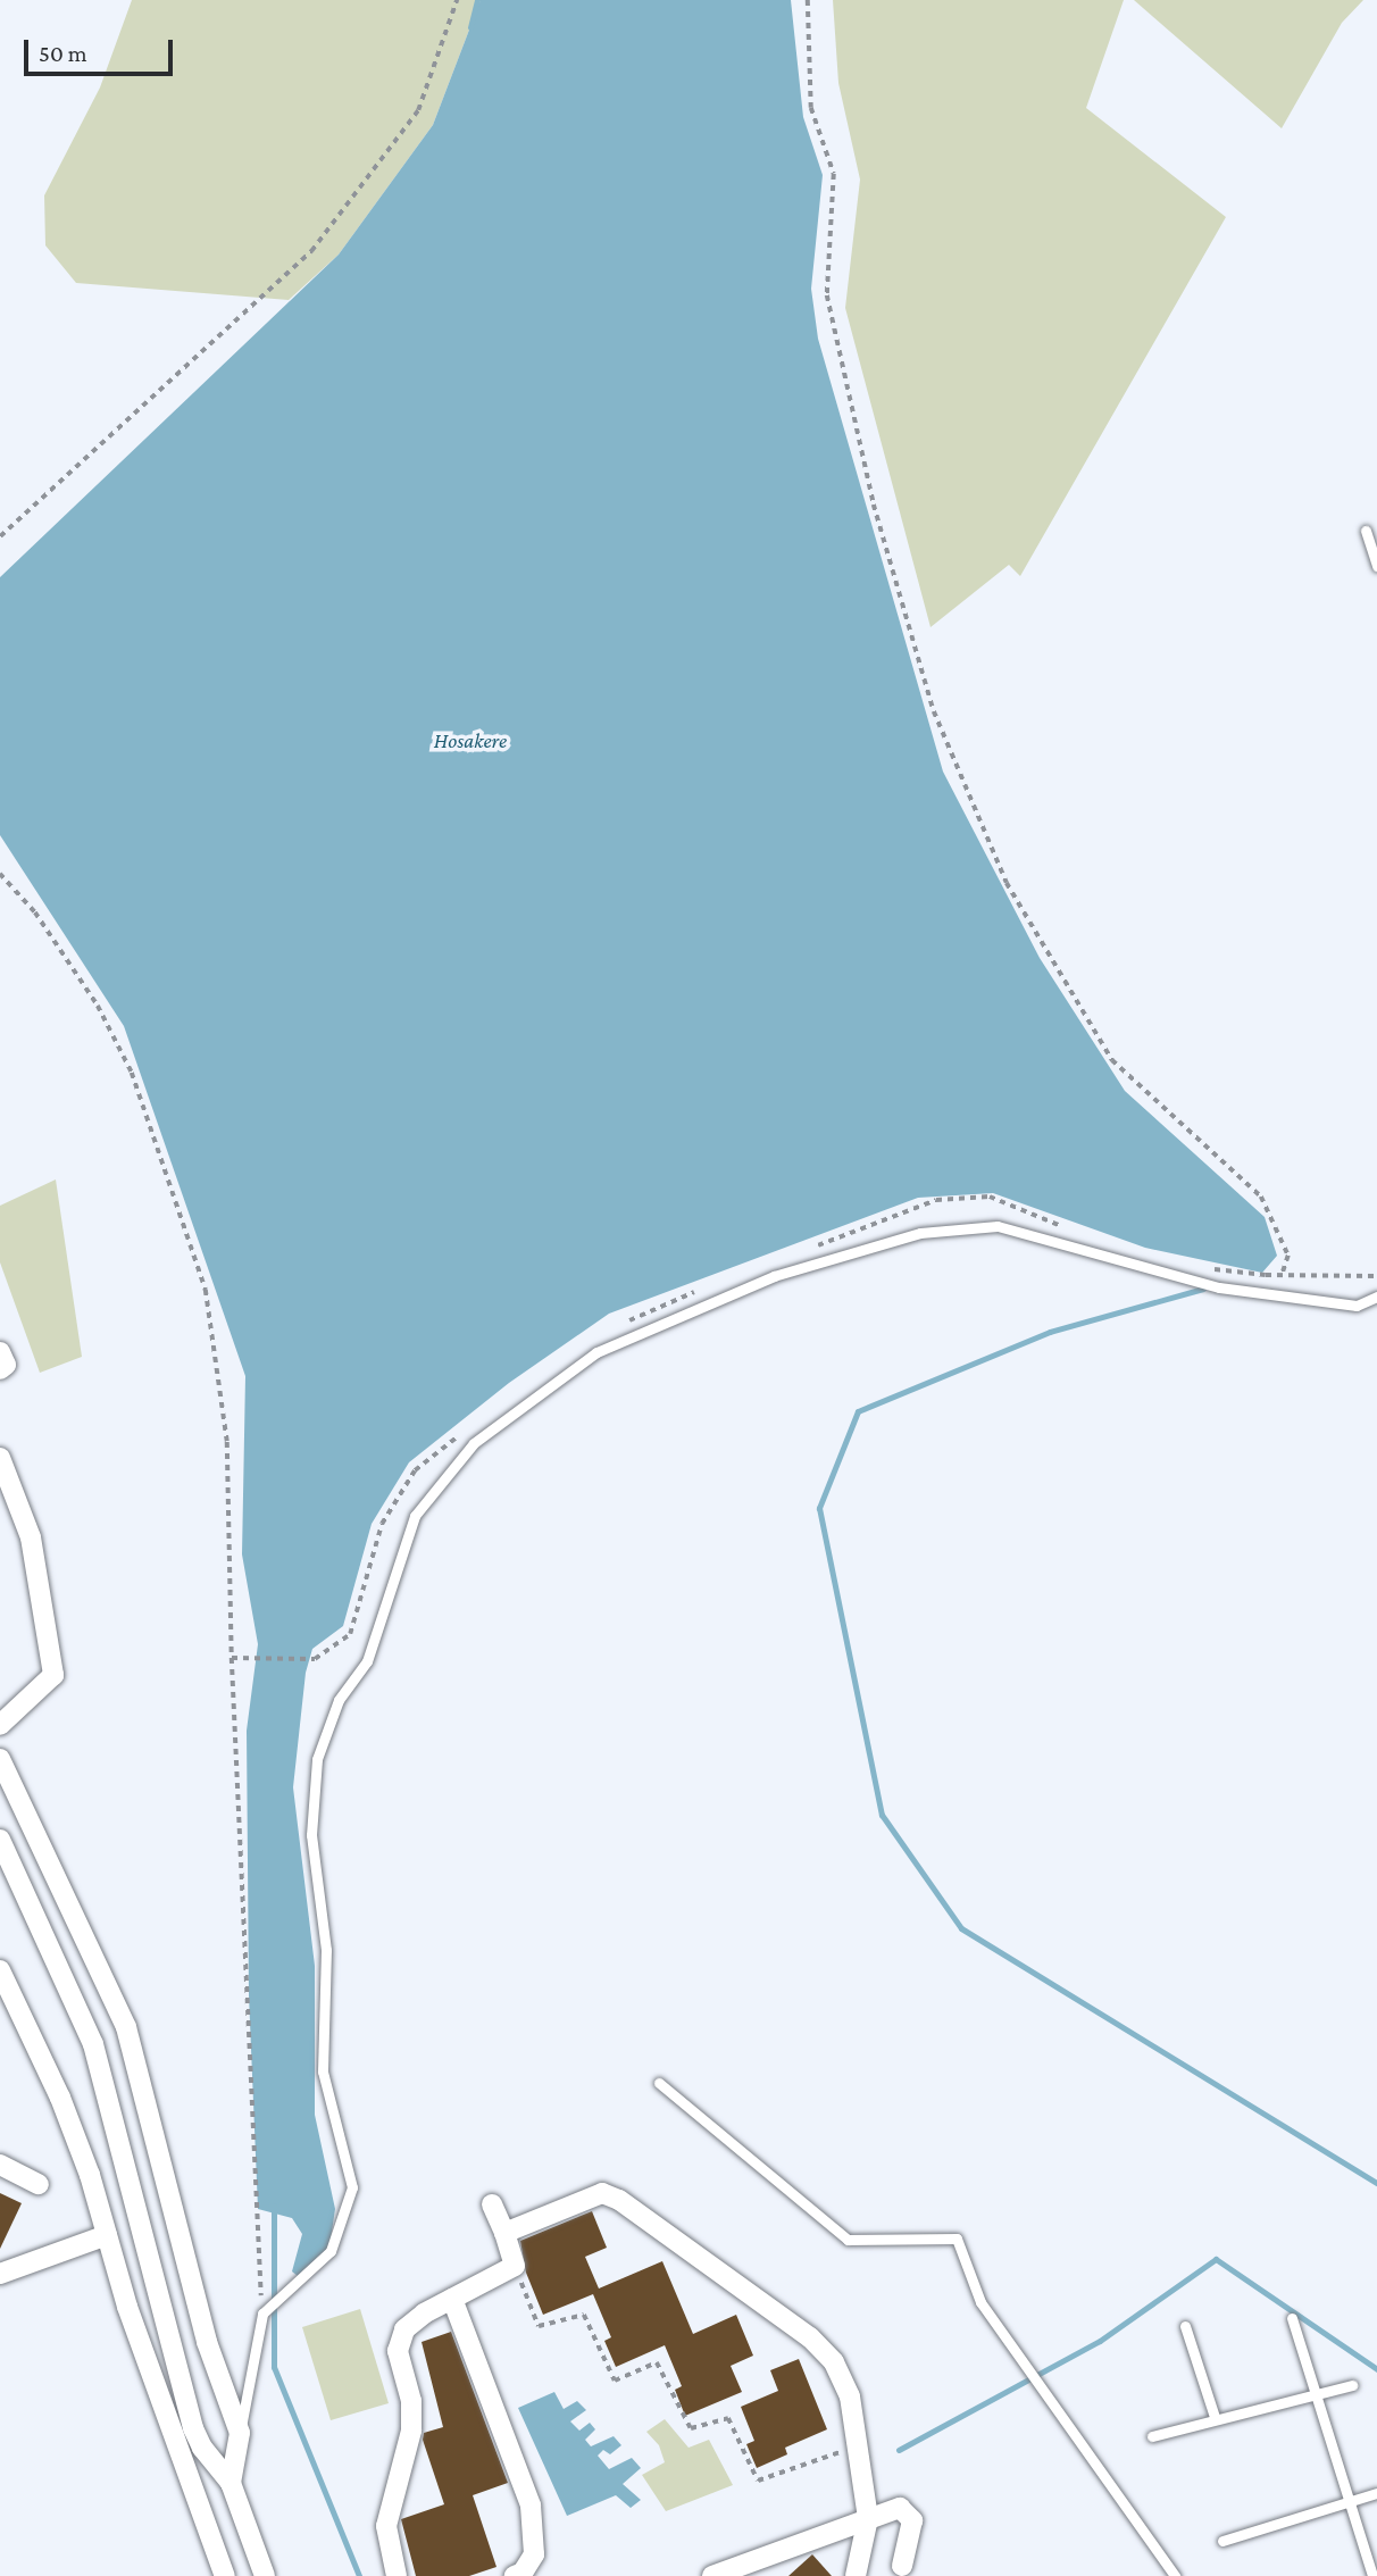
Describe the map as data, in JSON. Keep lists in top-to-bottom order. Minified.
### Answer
{"water":["Hosakere"],"scale_bar":"50 m"}
